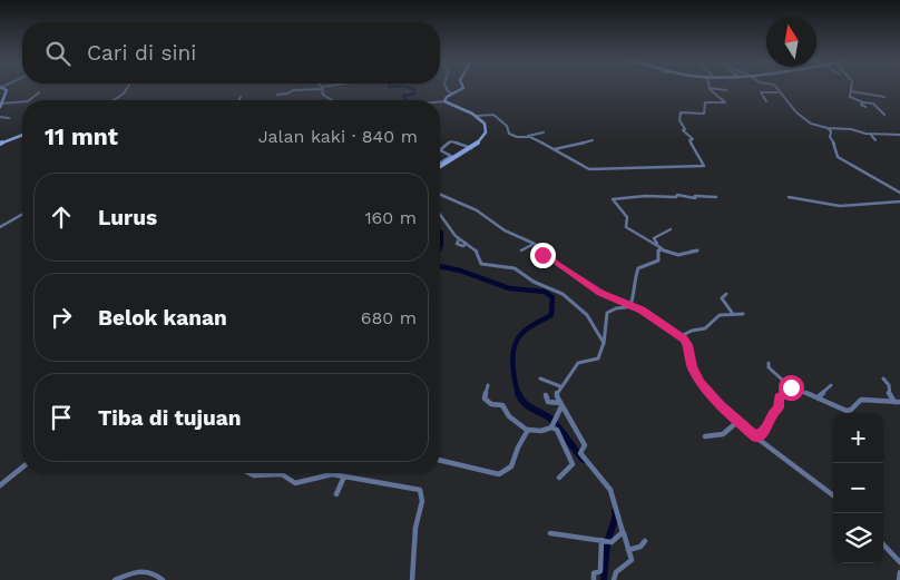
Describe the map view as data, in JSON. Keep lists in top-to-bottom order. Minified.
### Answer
{"north":"top","page":{"search":"Cari di sini","heading":["11 mnt","Jalan kaki · 840 m"],"list":[["Lurus","160 m"],["Belok kanan","680 m"],"Tiba di tujuan"],"map_buttons":["+","−"]}}
